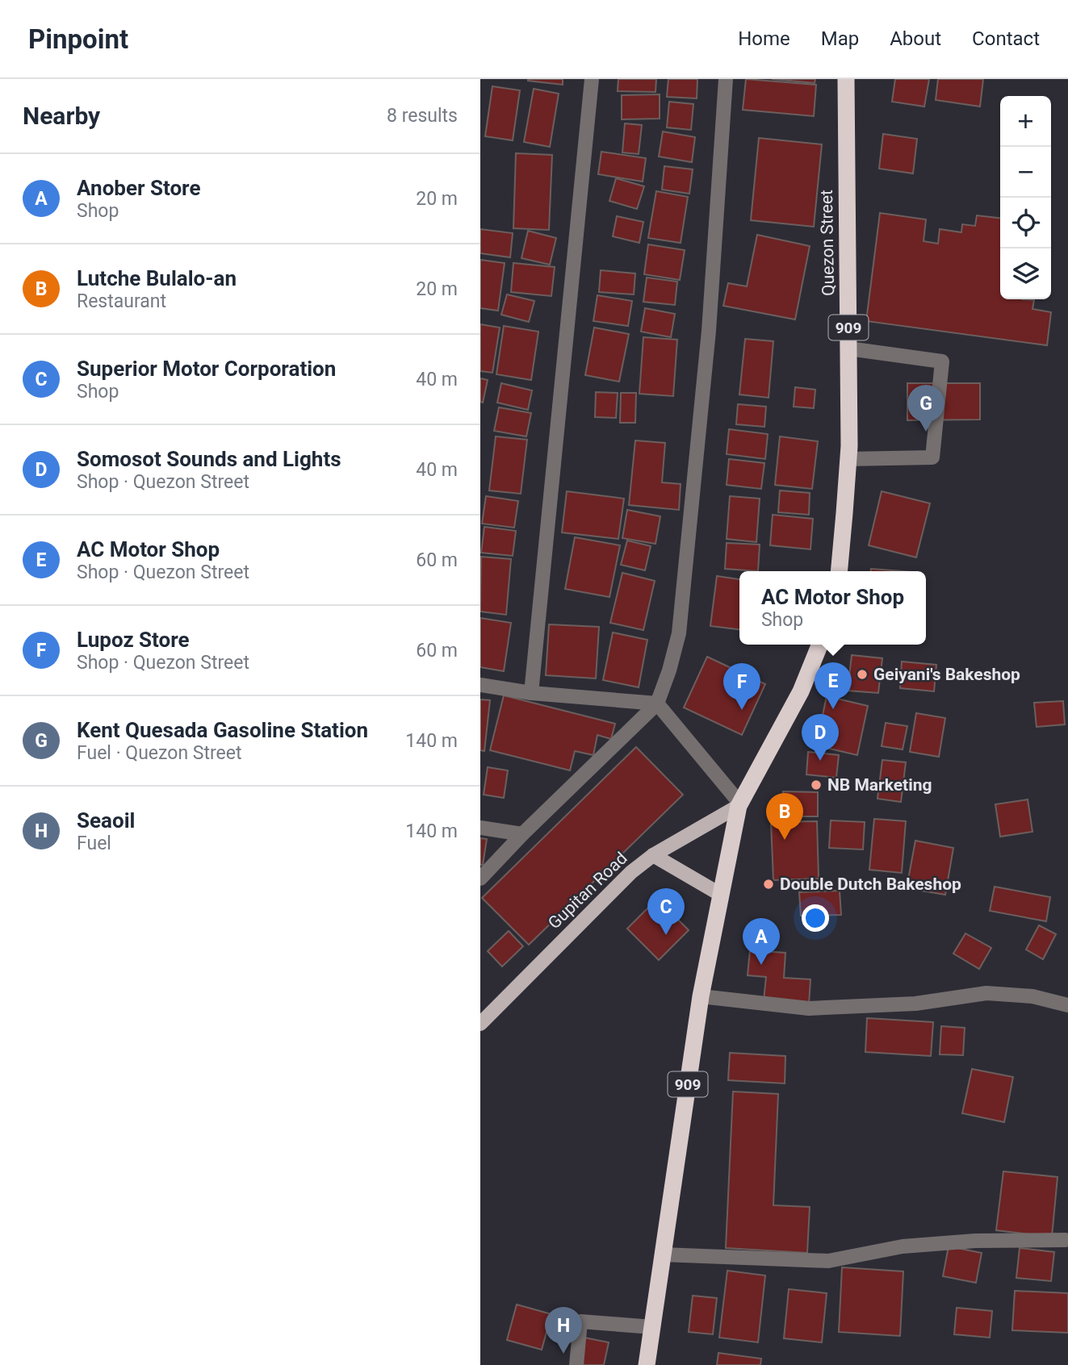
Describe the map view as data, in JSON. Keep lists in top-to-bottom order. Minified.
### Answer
{"streets":{"highway":["Quezon Street","909"],"main road":["Gupitan Road"]},"crossings":[["909","Gupitan Road"]],"places":["Geiyani's Bakeshop","NB Marketing","Double Dutch Bakeshop"],"page":{"header":"Pinpoint","nav":["Home","Map","About","Contact"],"heading":["Nearby","8 results"],"map_buttons":["+","−"],"list":[{"mark":"A","name":"Anober Store","note":"Shop","value":"20 m"},{"mark":"B","name":"Lutche Bulalo-an","note":"Restaurant","value":"20 m"},{"mark":"C","name":"Superior Motor Corporation","note":"Shop","value":"40 m"},{"mark":"D","name":"Somosot Sounds and Lights","note":"Shop · Quezon Street","value":"40 m"},{"mark":"E","name":"AC Motor Shop","note":"Shop · Quezon Street","value":"60 m"},{"mark":"F","name":"Lupoz Store","note":"Shop · Quezon Street","value":"60 m"},{"mark":"G","name":"Kent Quesada Gasoline Station","note":"Fuel · Quezon Street","value":"140 m"},{"mark":"H","name":"Seaoil","note":"Fuel","value":"140 m"}],"pins":["G","E","F","D","B","C","A","H"],"popup":["AC Motor Shop","Shop"]}}
